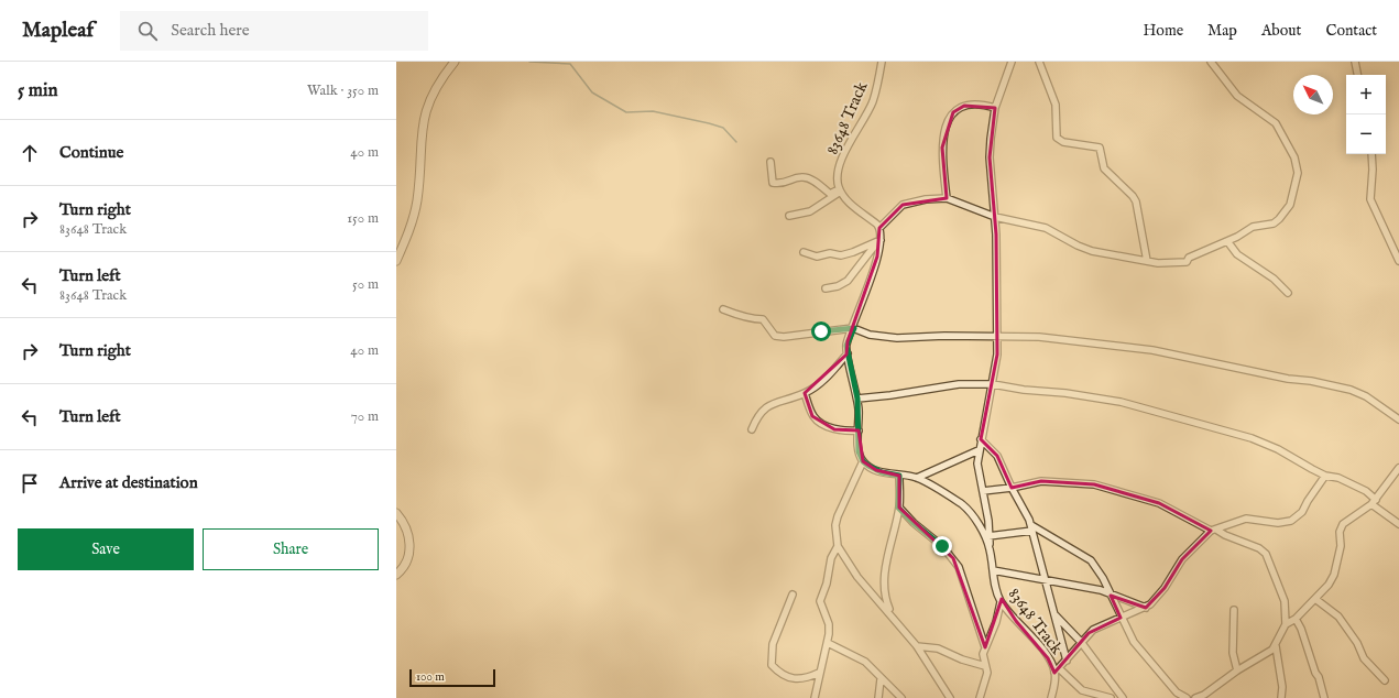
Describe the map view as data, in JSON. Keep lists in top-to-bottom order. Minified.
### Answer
{"streets":{"street":["83648 Track"]},"scale_bar":"100 m","north":"top left","page":{"header":"Mapleaf","search":"Search here","nav":["Home","Map","About","Contact"],"heading":["5 min","Walk · 350 m"],"map_buttons":["+","−"],"list":[["Continue","40 m"],["Turn right","83648 Track","150 m"],["Turn left","83648 Track","50 m"],["Turn right","40 m"],["Turn left","70 m"],"Arrive at destination"],"buttons":["Save","Share"],"scale":"100 m"}}
